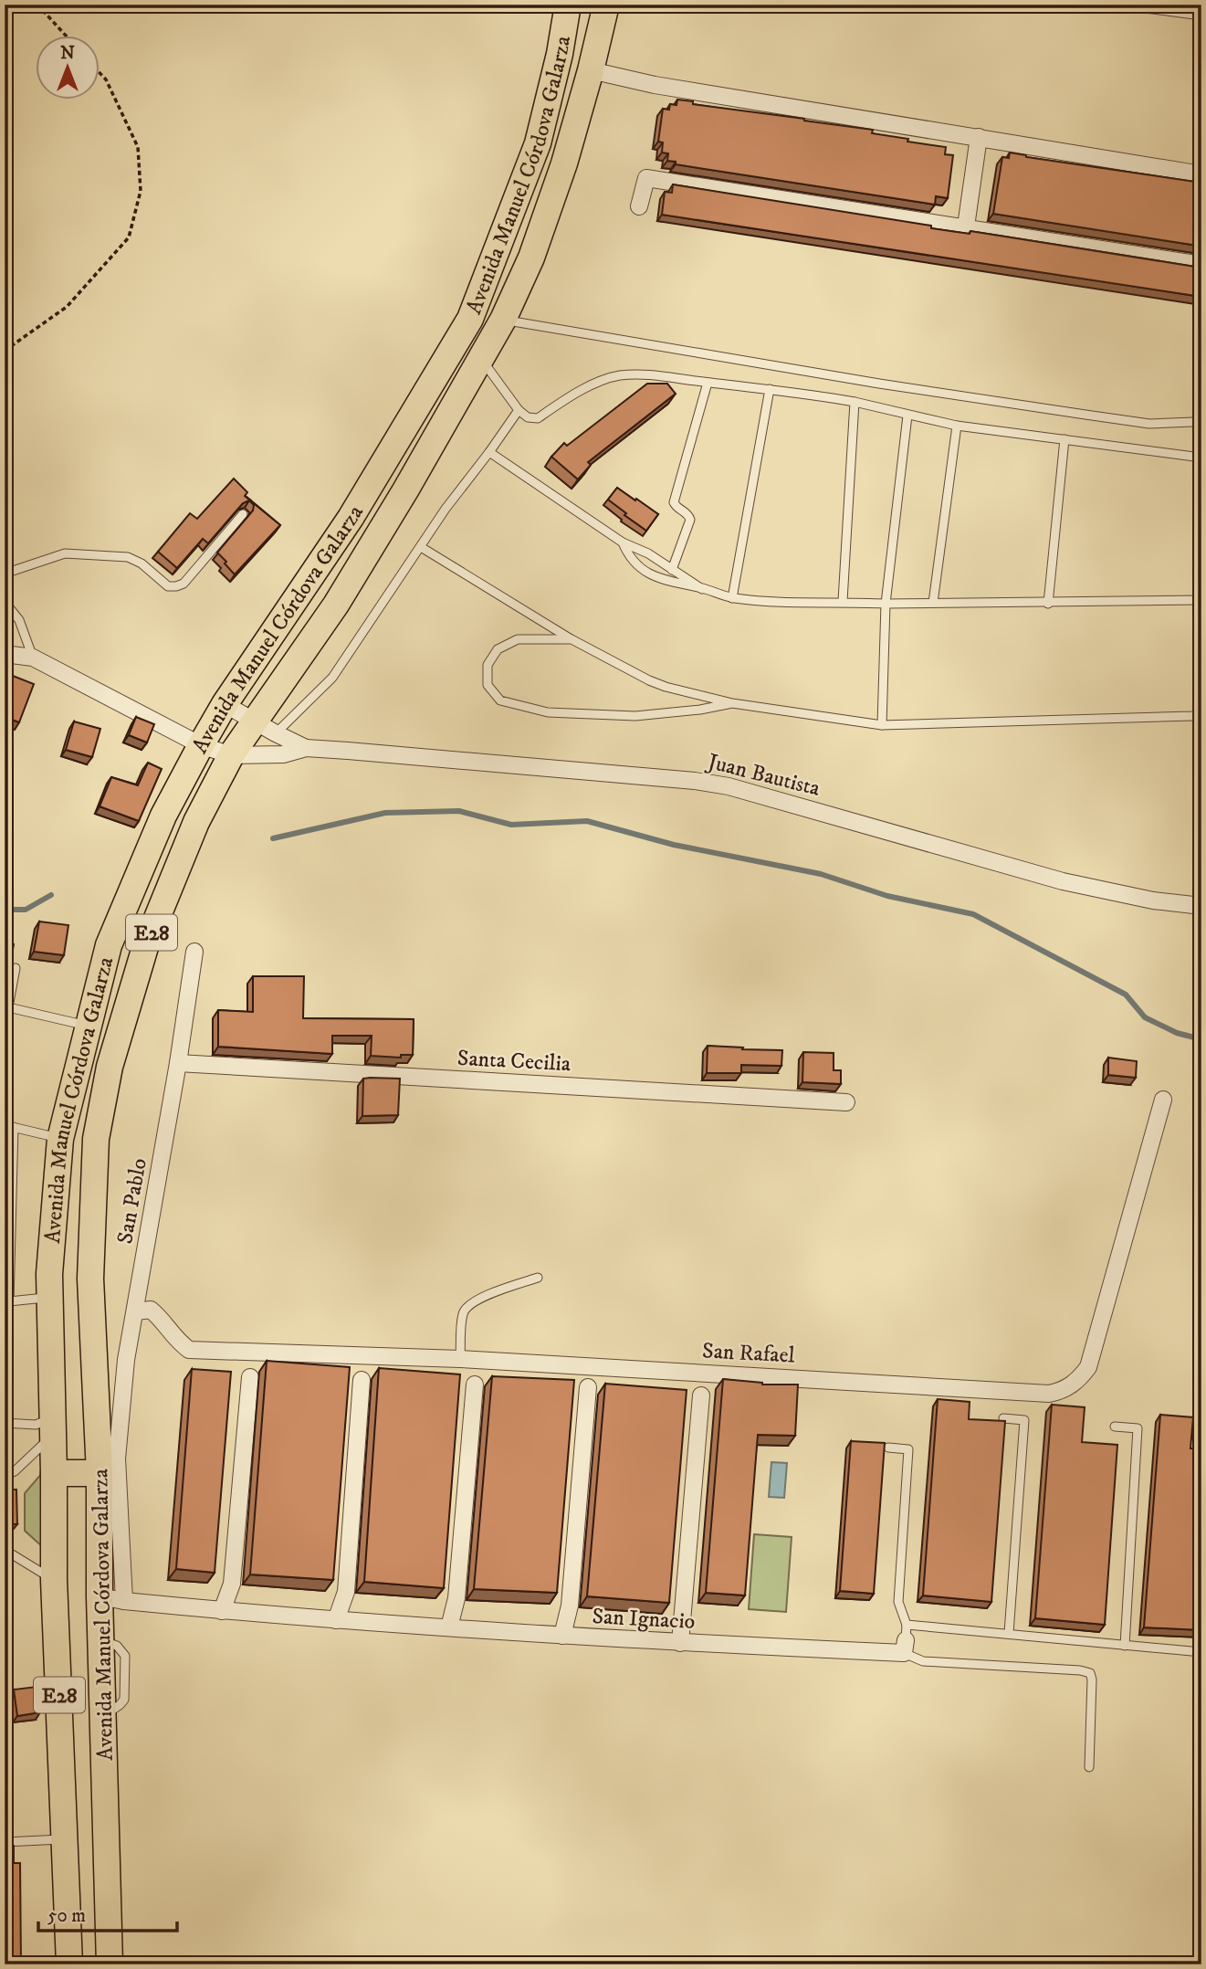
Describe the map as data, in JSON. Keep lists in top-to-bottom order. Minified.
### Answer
{"streets":{"main road":["Avenida Manuel Córdova Galarza","E28"],"street":["Juan Bautista","Santa Cecilia","San Pablo","San Rafael","San Ignacio"]},"crossings":[["Avenida Manuel Córdova Galarza","Juan Bautista"],["Avenida Manuel Córdova Galarza","San Pablo"],["Avenida Manuel Córdova Galarza","San Ignacio"],["Santa Cecilia","San Pablo"],["San Pablo","San Rafael"],["San Pablo","San Ignacio"]],"scale_bar":"50 m","north":"top"}
